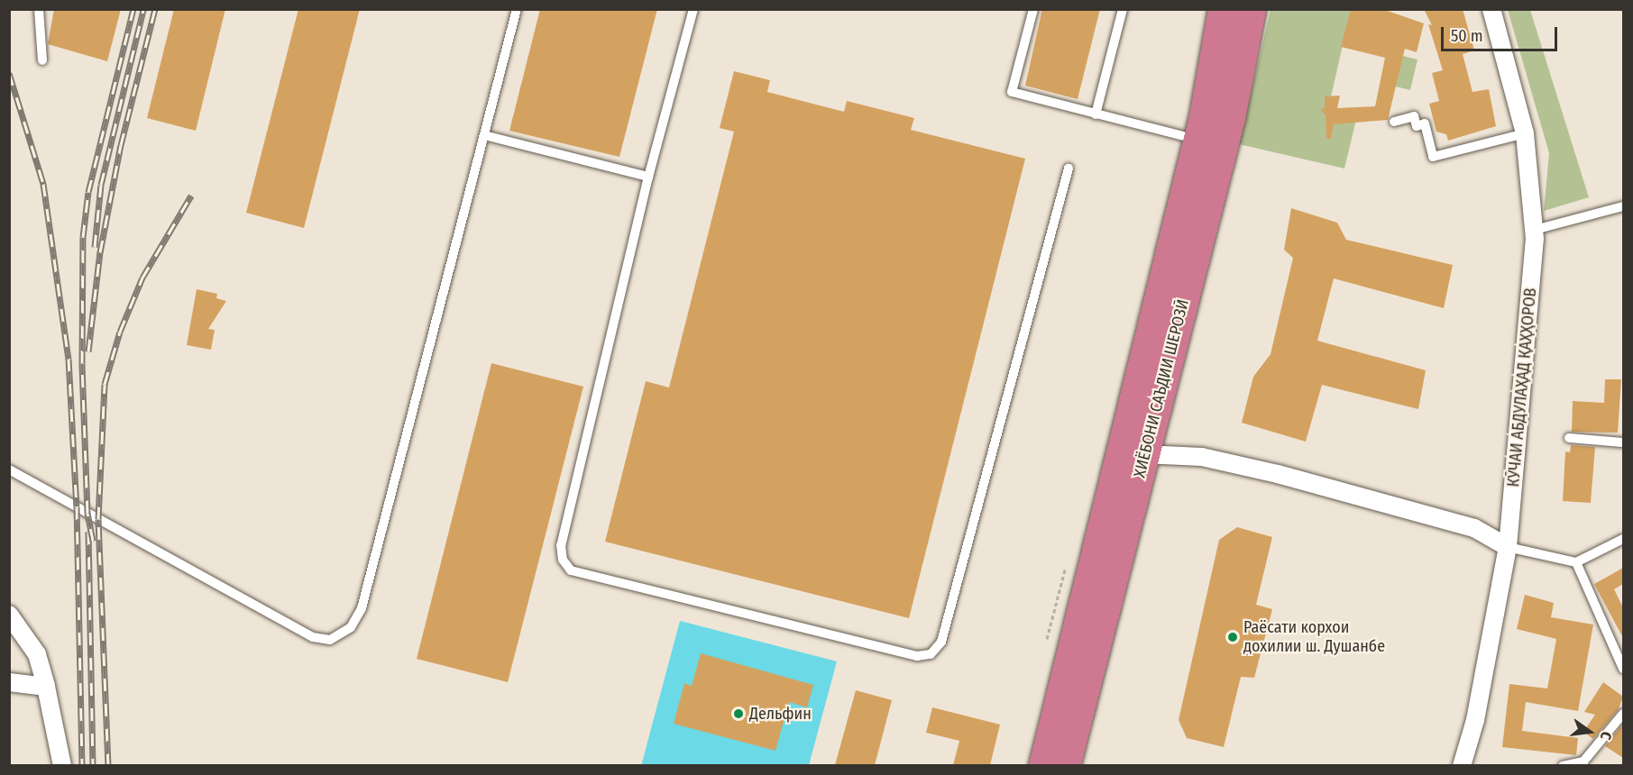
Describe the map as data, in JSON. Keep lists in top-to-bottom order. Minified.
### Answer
{"streets":{"highway":["ХИЁБОНИ САЪДИИ ШЕРОЗӢ"],"street":["КӮЧАИ АБДУЛАҲАД ҚАҲҲОРОВ"]},"places":["Раёсати корхои дохилии ш. Душанбе","Дельфин"],"scale_bar":"50 m","north":"right"}
